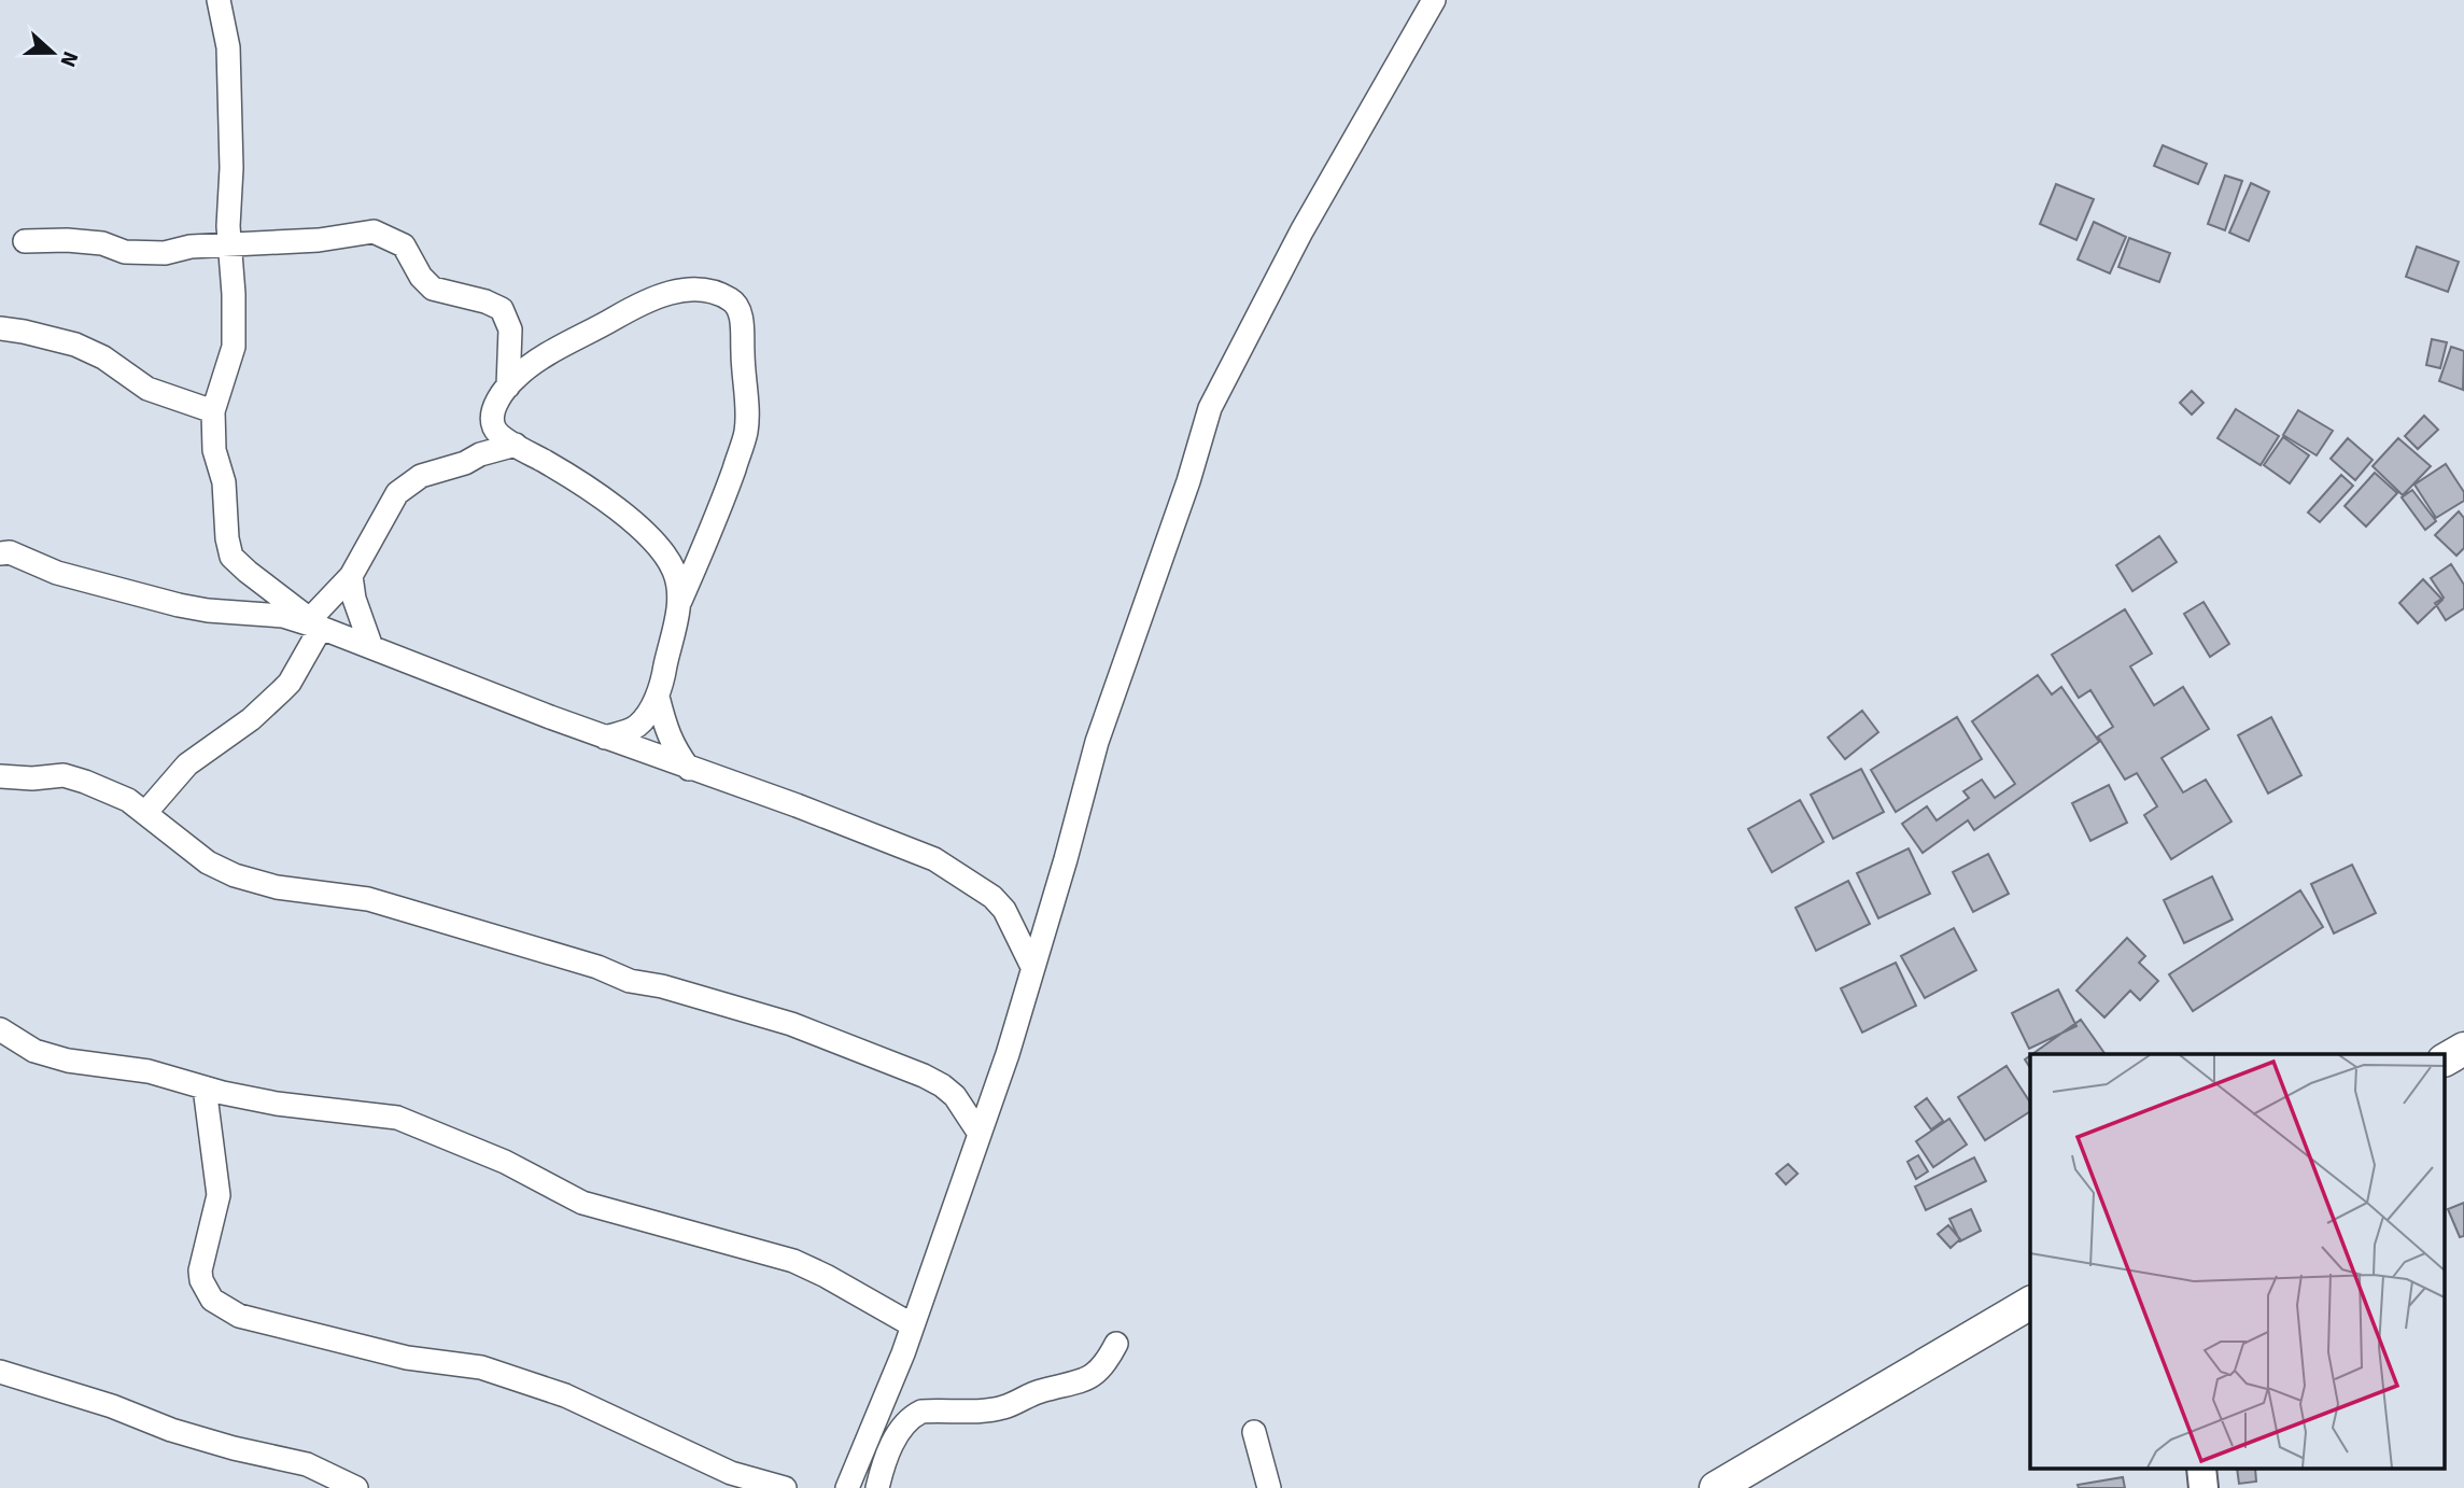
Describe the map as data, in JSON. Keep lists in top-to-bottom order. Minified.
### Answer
{"north":"right"}
